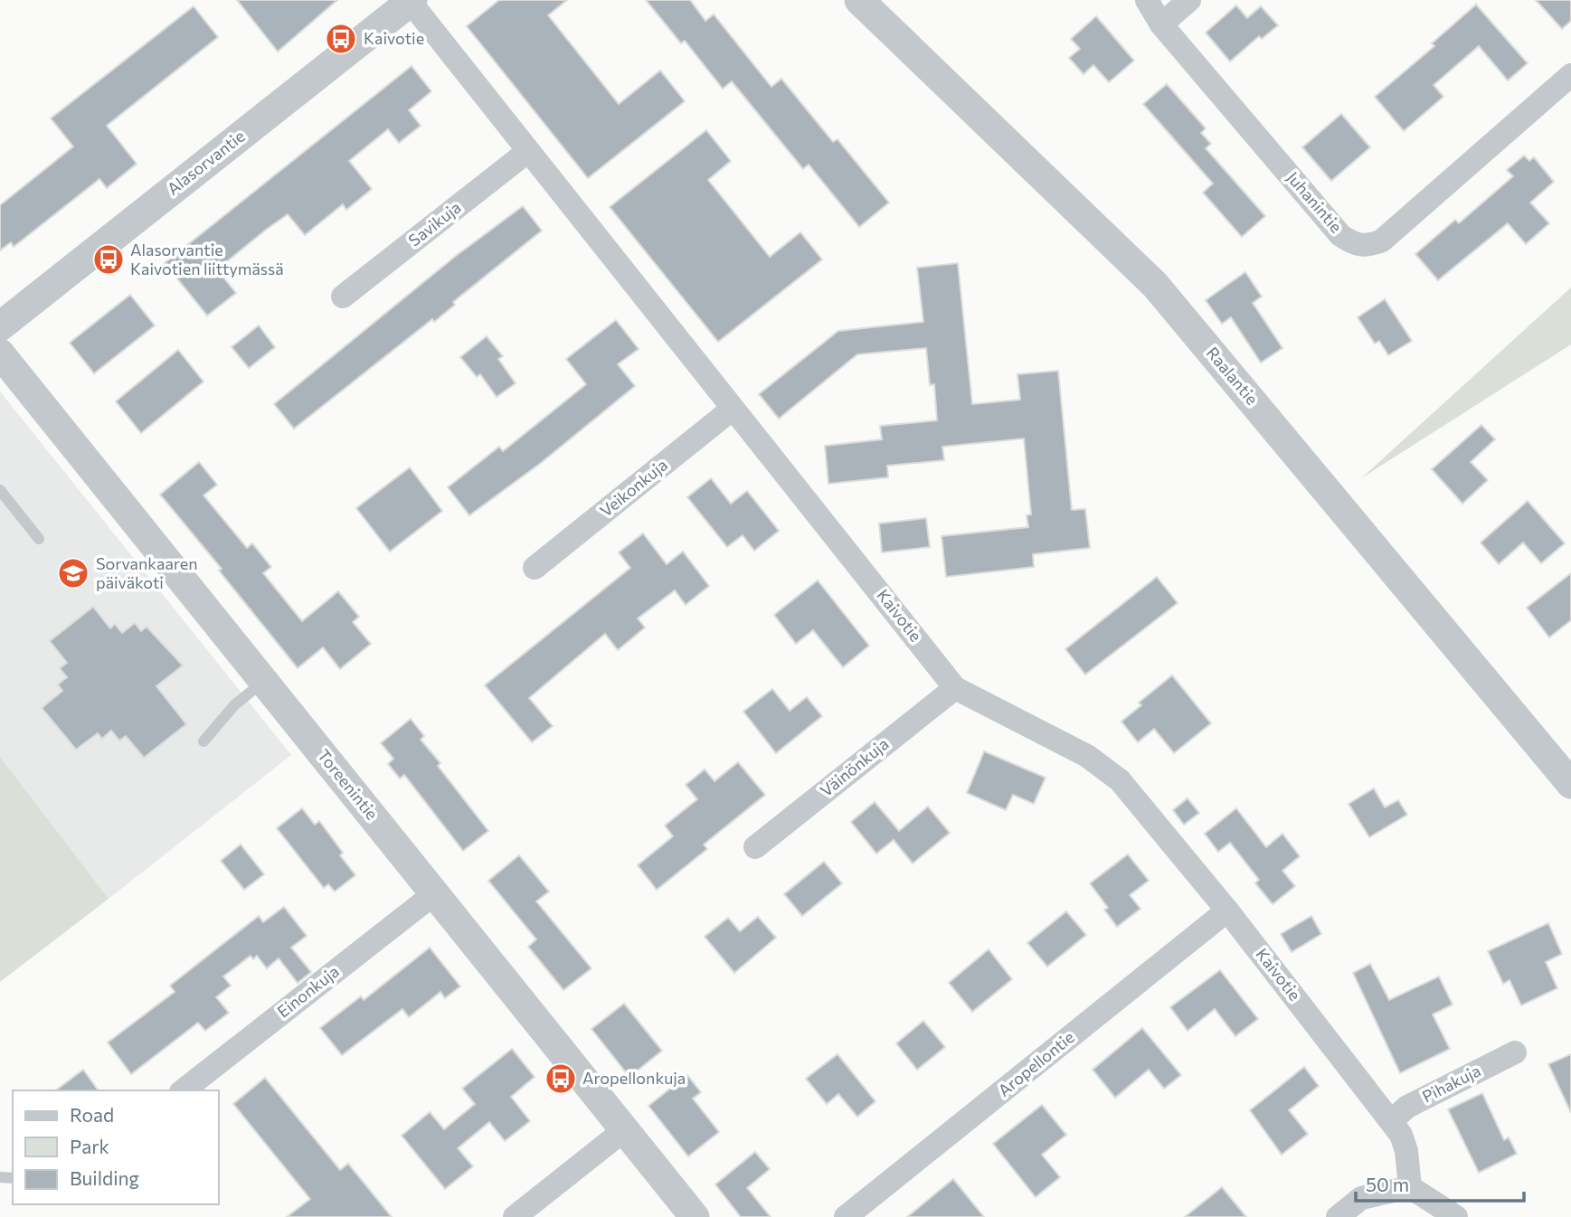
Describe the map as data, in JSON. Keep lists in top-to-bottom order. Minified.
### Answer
{"streets":{"street":["Alasorvantie","Juhanintie","Savikuja","Raalantie","Veikonkuja","Kaivotie","Väinönkuja","Toreenintie","Einonkuja","Aropellontie","Pihakuja"]},"crossings":[["Alasorvantie","Kaivotie"],["Savikuja","Kaivotie"],["Veikonkuja","Kaivotie"],["Kaivotie","Väinönkuja"],["Kaivotie","Aropellontie"],["Kaivotie","Pihakuja"],["Toreenintie","Einonkuja"]],"places":{"bus stop":["Kaivotie","Alasorvantie Kaivotien liittymässä","Aropellonkuja"],"school or university":["Sorvankaaren päiväkoti"]},"legend":["Road","Park","Building"],"scale_bar":"50 m"}
